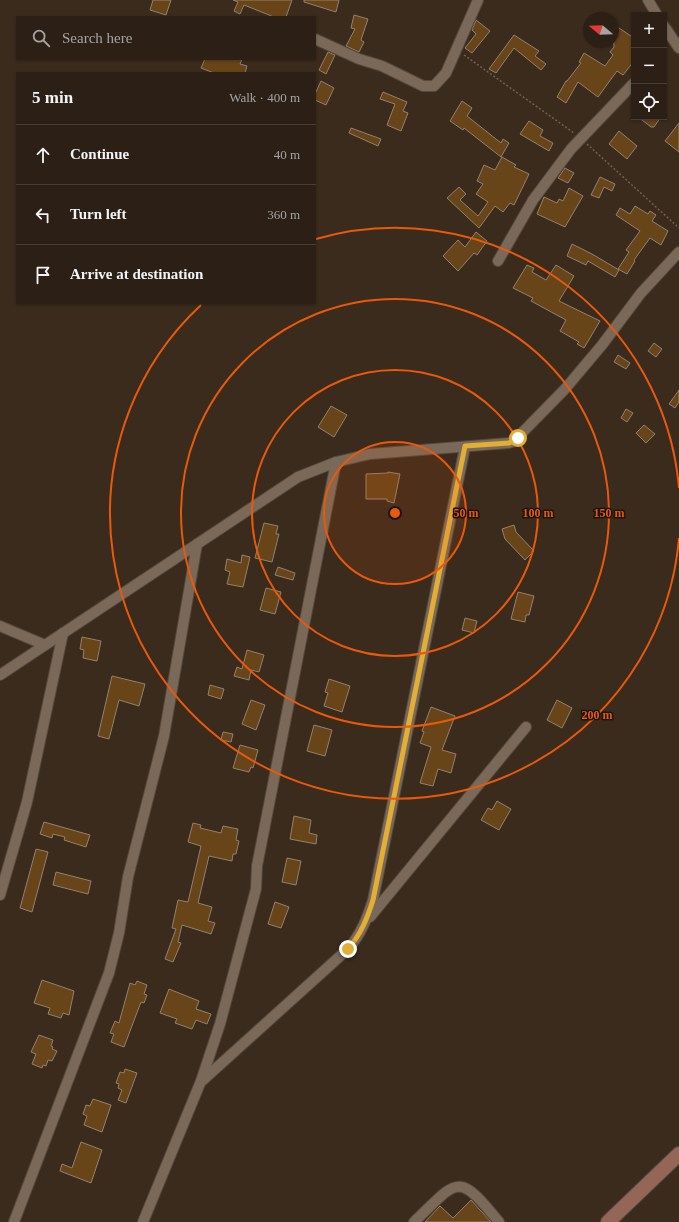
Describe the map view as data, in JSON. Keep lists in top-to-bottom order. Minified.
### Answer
{"north":"left","page":{"map_buttons":["+","−"],"search":"Search here","heading":["5 min","Walk · 400 m"],"list":[["Continue","40 m"],["Turn left","360 m"],"Arrive at destination"]},"rings":["50 m","100 m","150 m","200 m"]}
